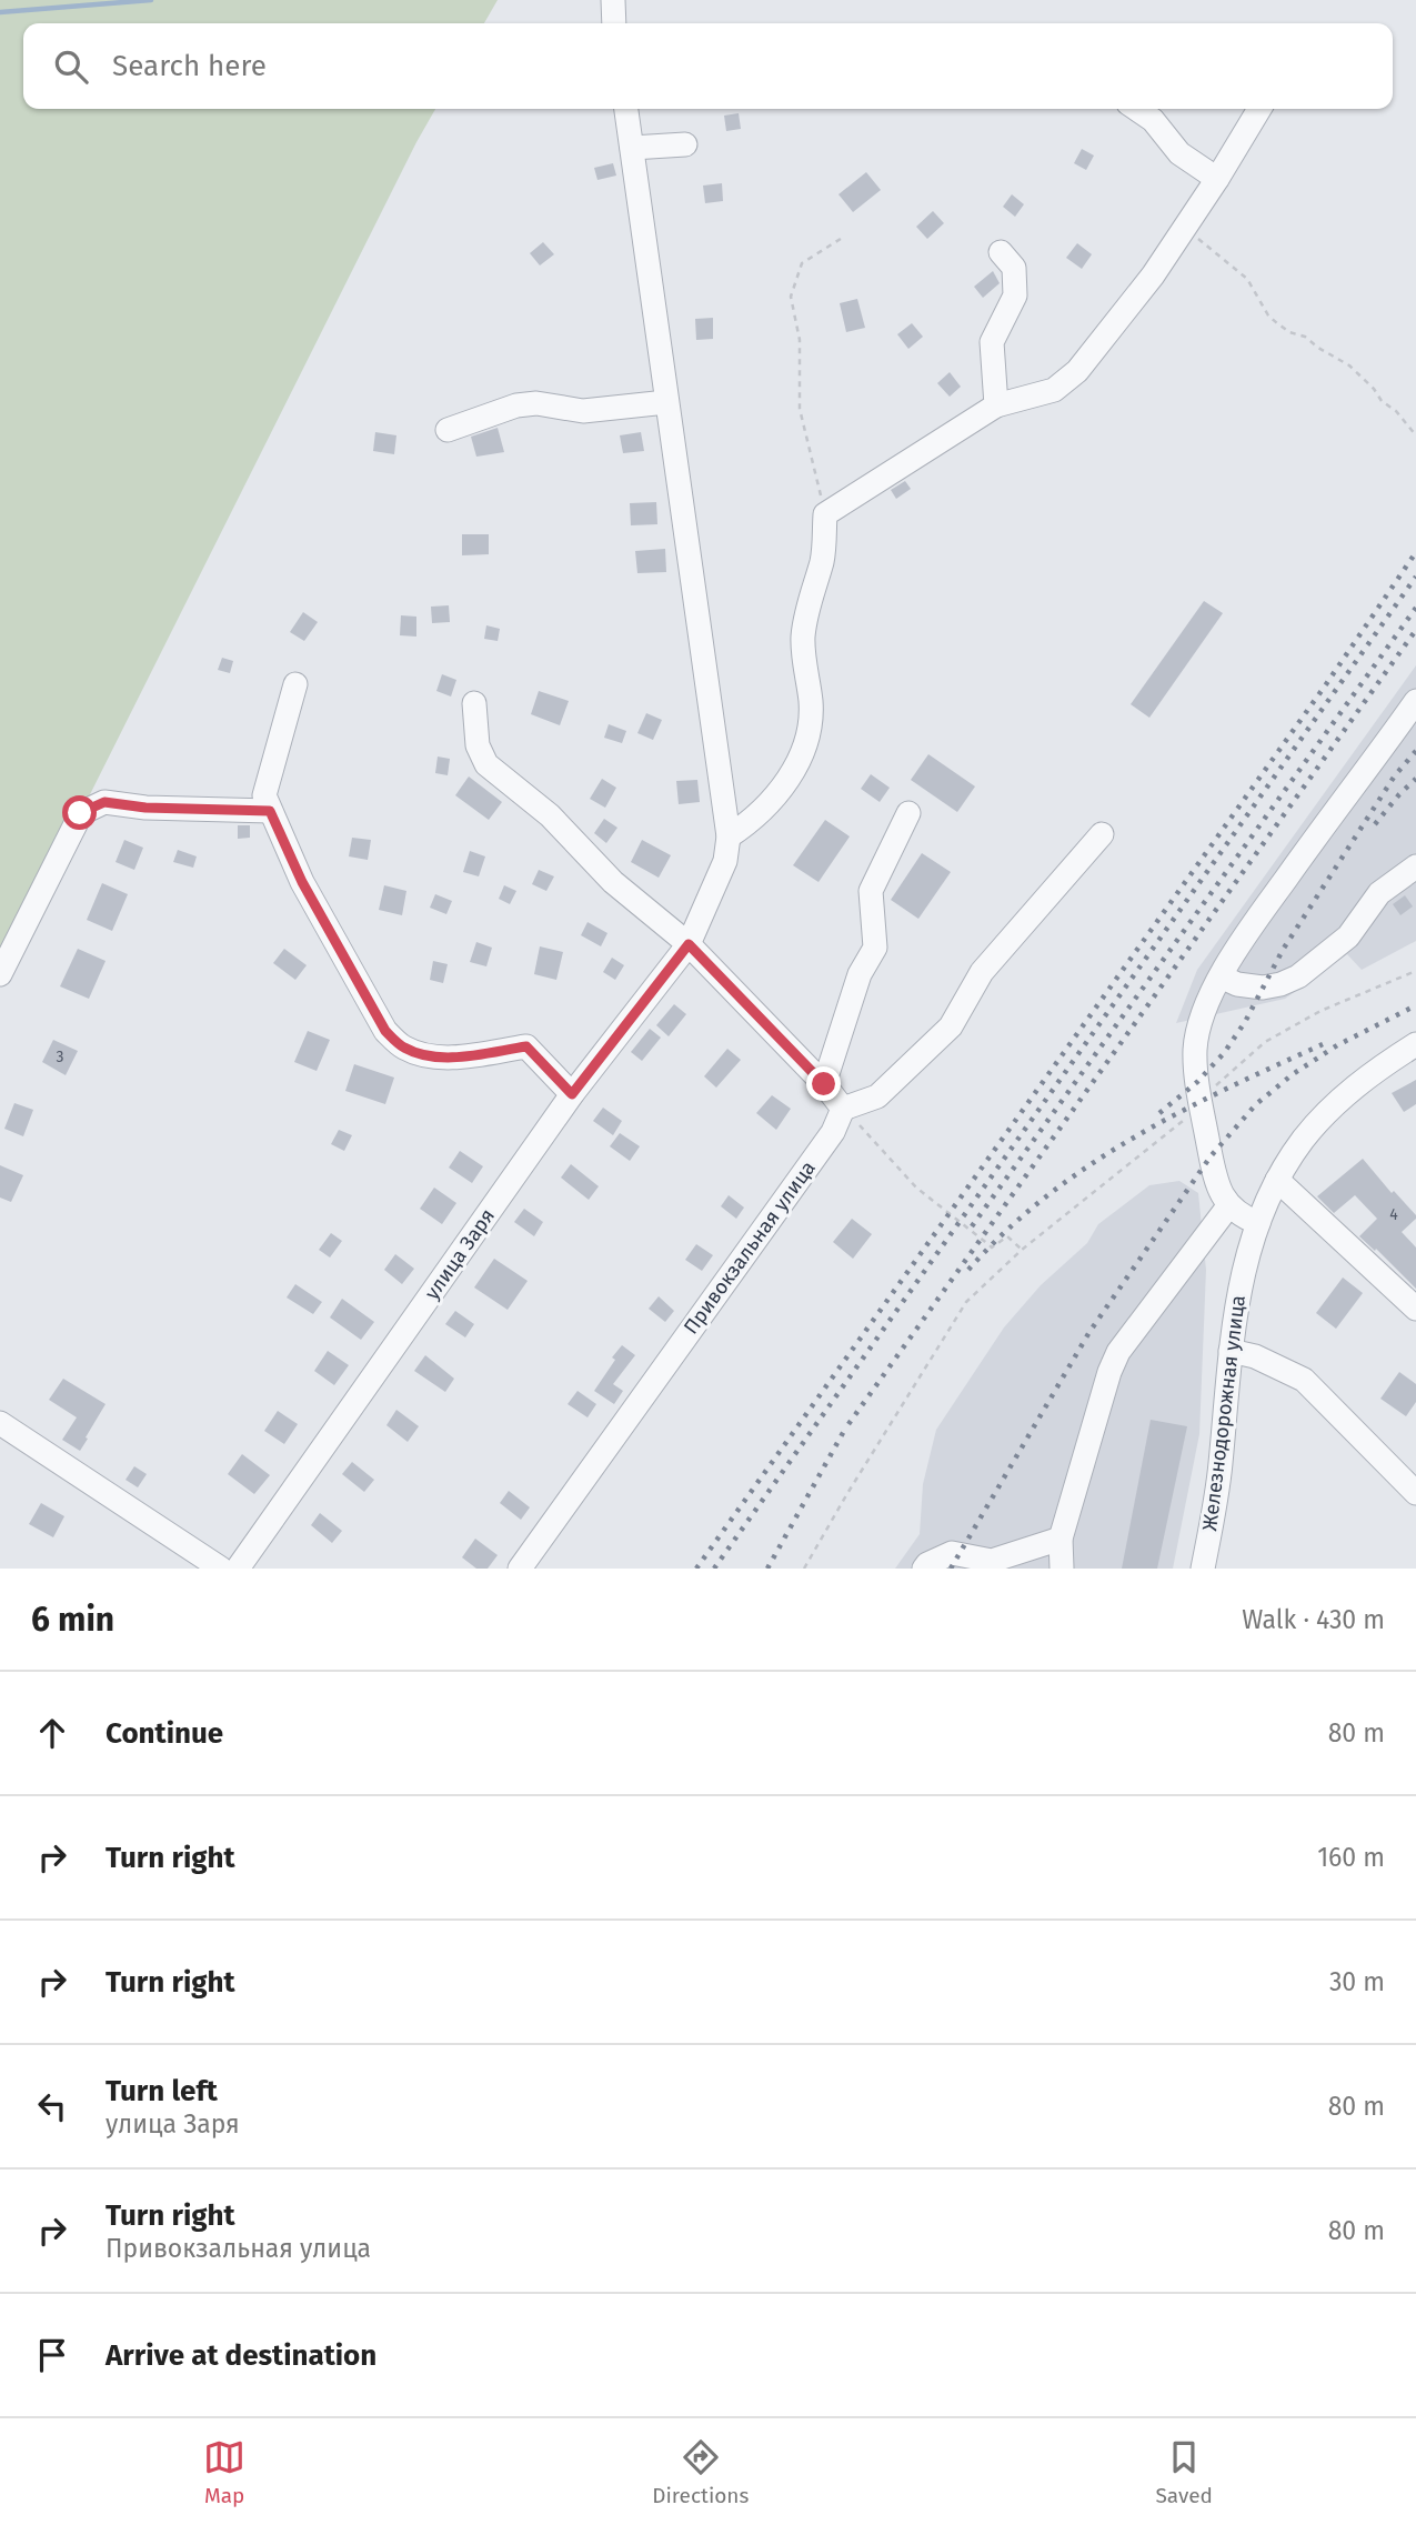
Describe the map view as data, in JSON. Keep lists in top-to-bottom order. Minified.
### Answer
{"streets":{"street":["Привокзальная улица","улица Заря","Железнодорожная улица"]},"house_numbers":["3","4"],"page":{"search":"Search here","heading":["6 min","Walk · 430 m"],"list":[["Continue","80 m"],["Turn right","160 m"],["Turn right","30 m"],["Turn left","улица Заря","80 m"],["Turn right","Привокзальная улица","80 m"],"Arrive at destination"],"nav":["Map","Directions","Saved"]}}
